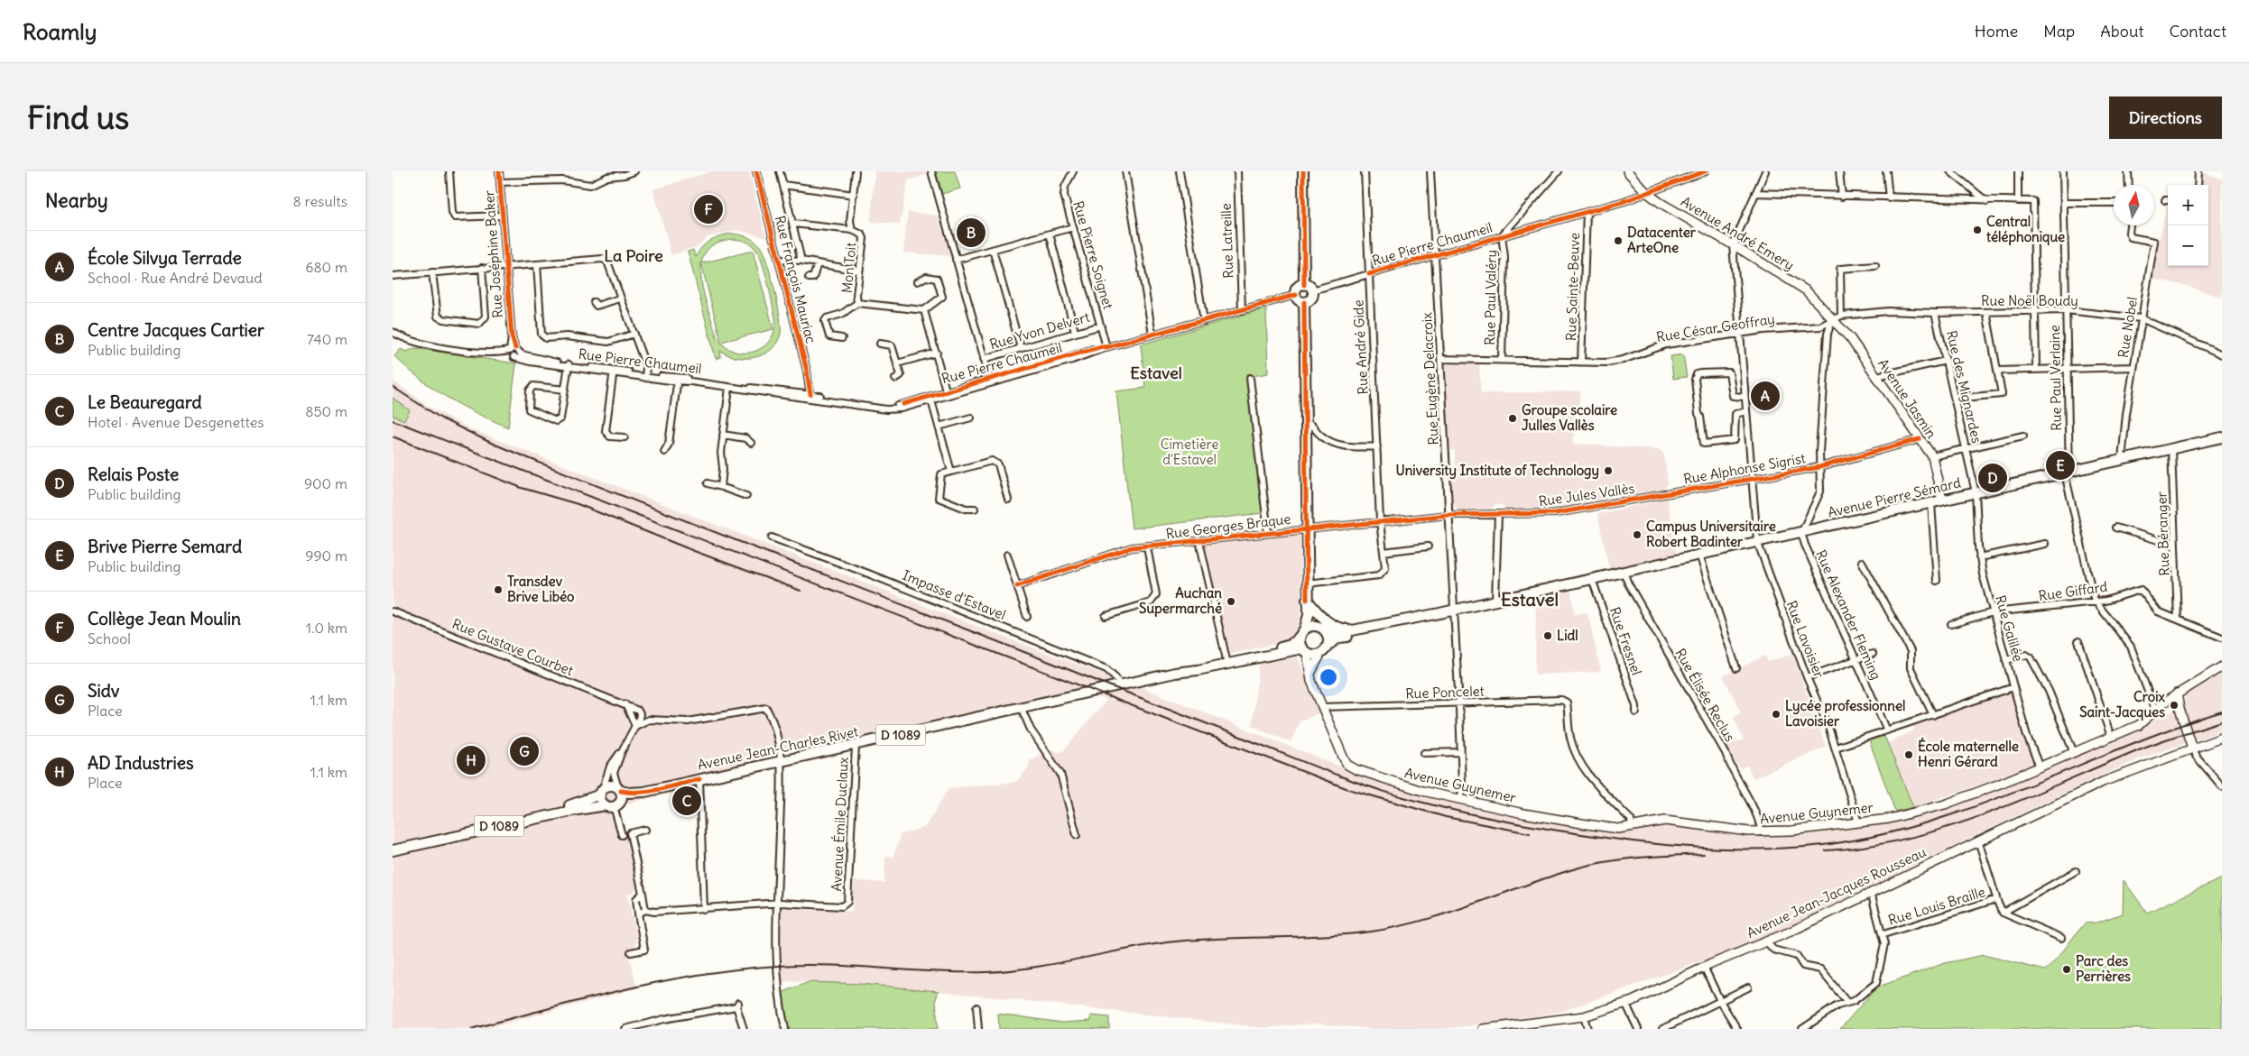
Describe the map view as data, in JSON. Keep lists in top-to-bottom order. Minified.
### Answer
{"streets":{"main road":["Avenue André Emery","Avenue Jasmin","Avenue Pierre Sémard","D 1089","Avenue Jean-Charles Rivet","Avenue Guynemer","Avenue Jean-Jacques Rousseau"],"street":["Rue Latreille","Rue Pierre Chaumeil","Rue Joséphine Baker","Rue Pierre Soignet","Mon Toit","Rue François Mauriac","Rue Sainte-Beuve","Rue Paul Valéry","Rue Noël Boudy","Rue Nobel","Rue César Geoffray","Rue Yvon Delvert","Rue André Gide","Rue Paul Verlaine","Rue Eugène Delacroix","Rue des Mignardes","Rue Alphonse Sigrist","Rue Jules Vallès","Rue Georges Braque","Rue Béranger","Rue Giffard","Impasse d'Estavel","Rue Alexander Fleming","Rue Galilée","Rue Lavoisier","Rue Fresnel","Rue Gustave Courbet","Rue Poncelet","Rue Élisée Reclus","Avenue Émile Duclaux","Rue Louis Braille"]},"crossings":[["Avenue André Emery","Rue Noël Boudy"],["Avenue André Emery","Rue César Geoffray"],["Avenue André Emery","Avenue Jasmin"],["Avenue André Emery","Rue Lavoisier"],["Rue Latreille","Rue Pierre Chaumeil"],["Rue Pierre Chaumeil","Rue Joséphine Baker"],["Rue Pierre Chaumeil","Rue Pierre Soignet"],["Rue Pierre Chaumeil","Rue François Mauriac"],["Rue Pierre Chaumeil","Rue Paul Valéry"],["Rue Pierre Chaumeil","Rue André Gide"],["Rue Pierre Chaumeil","Rue Eugène Delacroix"],["Rue Pierre Soignet","Rue Yvon Delvert"],["Rue Sainte-Beuve","Rue César Geoffray"],["Rue Paul Valéry","Rue César Geoffray"],["Rue Noël Boudy","Rue Nobel"],["Rue Noël Boudy","Rue César Geoffray"],["Rue Noël Boudy","Rue Paul Verlaine"],["Rue Noël Boudy","Rue des Mignardes"],["Rue Noël Boudy","Avenue Jasmin"],["Rue Nobel","Avenue Pierre Sémard"],["Rue César Geoffray","Rue Eugène Delacroix"],["Rue César Geoffray","Avenue Jasmin"],["Rue César Geoffray","Rue Lavoisier"],["Rue André Gide","Rue Georges Braque"],["Rue Paul Verlaine","Avenue Pierre Sémard"],["Rue Paul Verlaine","Rue Giffard"],["Rue Eugène Delacroix","Rue Jules Vallès"],["Rue Eugène Delacroix","Avenue Pierre Sémard"],["Rue Eugène Delacroix","Rue Georges Braque"],["Rue Eugène Delacroix","Rue Poncelet"],["Rue Eugène Delacroix","Avenue Guynemer"],["Rue des Mignardes","Avenue Pierre Sémard"],["Rue des Mignardes","Rue Galilée"],["Avenue Jasmin","Rue Alphonse Sigrist"],["Avenue Jasmin","Avenue Pierre Sémard"],["Rue Alphonse Sigrist","Rue Jules Vallès"],["Rue Alphonse Sigrist","Rue Lavoisier"],["Rue Jules Vallès","Rue Georges Braque"],["Avenue Pierre Sémard","Rue Béranger"],["Avenue Pierre Sémard","Rue Alexander Fleming"],["Avenue Pierre Sémard","Rue Galilée"],["Avenue Pierre Sémard","Rue Lavoisier"],["Avenue Pierre Sémard","Rue Fresnel"],["Avenue Pierre Sémard","Rue Élisée Reclus"],["Rue Béranger","Rue Giffard"],["Rue Giffard","Rue Galilée"],["Impasse d'Estavel","D 1089"],["Impasse d'Estavel","Avenue Jean-Charles Rivet"],["Rue Galilée","Avenue Guynemer"],["Rue Lavoisier","Avenue Guynemer"],["Rue Poncelet","Avenue Guynemer"],["Rue Élisée Reclus","Avenue Guynemer"],["D 1089","Avenue Jean-Charles Rivet"],["D 1089","Avenue Guynemer"],["Avenue Jean-Charles Rivet","Avenue Émile Duclaux"]],"districts":["La Poire","Estavel","Estavel"],"parks":["Cimetière d'Estavel"],"places":["Central téléphonique","Datacenter ArteOne","Groupe scolaire Julles Vallès","University Institute of Technology","Campus Universitaire Robert Badinter","Transdev Brive Libéo","Auchan Supermarché","Lidl","Croix Saint-Jacques","Lycée professionnel Lavoisier","École maternelle Henri Gérard","Parc des Perrières"],"north":"top","page":{"header":"Roamly","nav":["Home","Map","About","Contact"],"buttons":"Directions","title":"Find us","heading":["Nearby","8 results"],"map_buttons":["+","−"],"pins":["F","B","A","E","D","G","H","C"],"list":[{"mark":"A","name":"École Silvya Terrade","note":"School · Rue André Devaud","value":"680 m"},{"mark":"B","name":"Centre Jacques Cartier","note":"Public building","value":"740 m"},{"mark":"C","name":"Le Beauregard","note":"Hotel · Avenue Desgenettes","value":"850 m"},{"mark":"D","name":"Relais Poste","note":"Public building","value":"900 m"},{"mark":"E","name":"Brive Pierre Semard","note":"Public building","value":"990 m"},{"mark":"F","name":"Collège Jean Moulin","note":"School","value":"1.0 km"},{"mark":"G","name":"Sidv","note":"Place","value":"1.1 km"},{"mark":"H","name":"AD Industries","note":"Place","value":"1.1 km"}]}}
